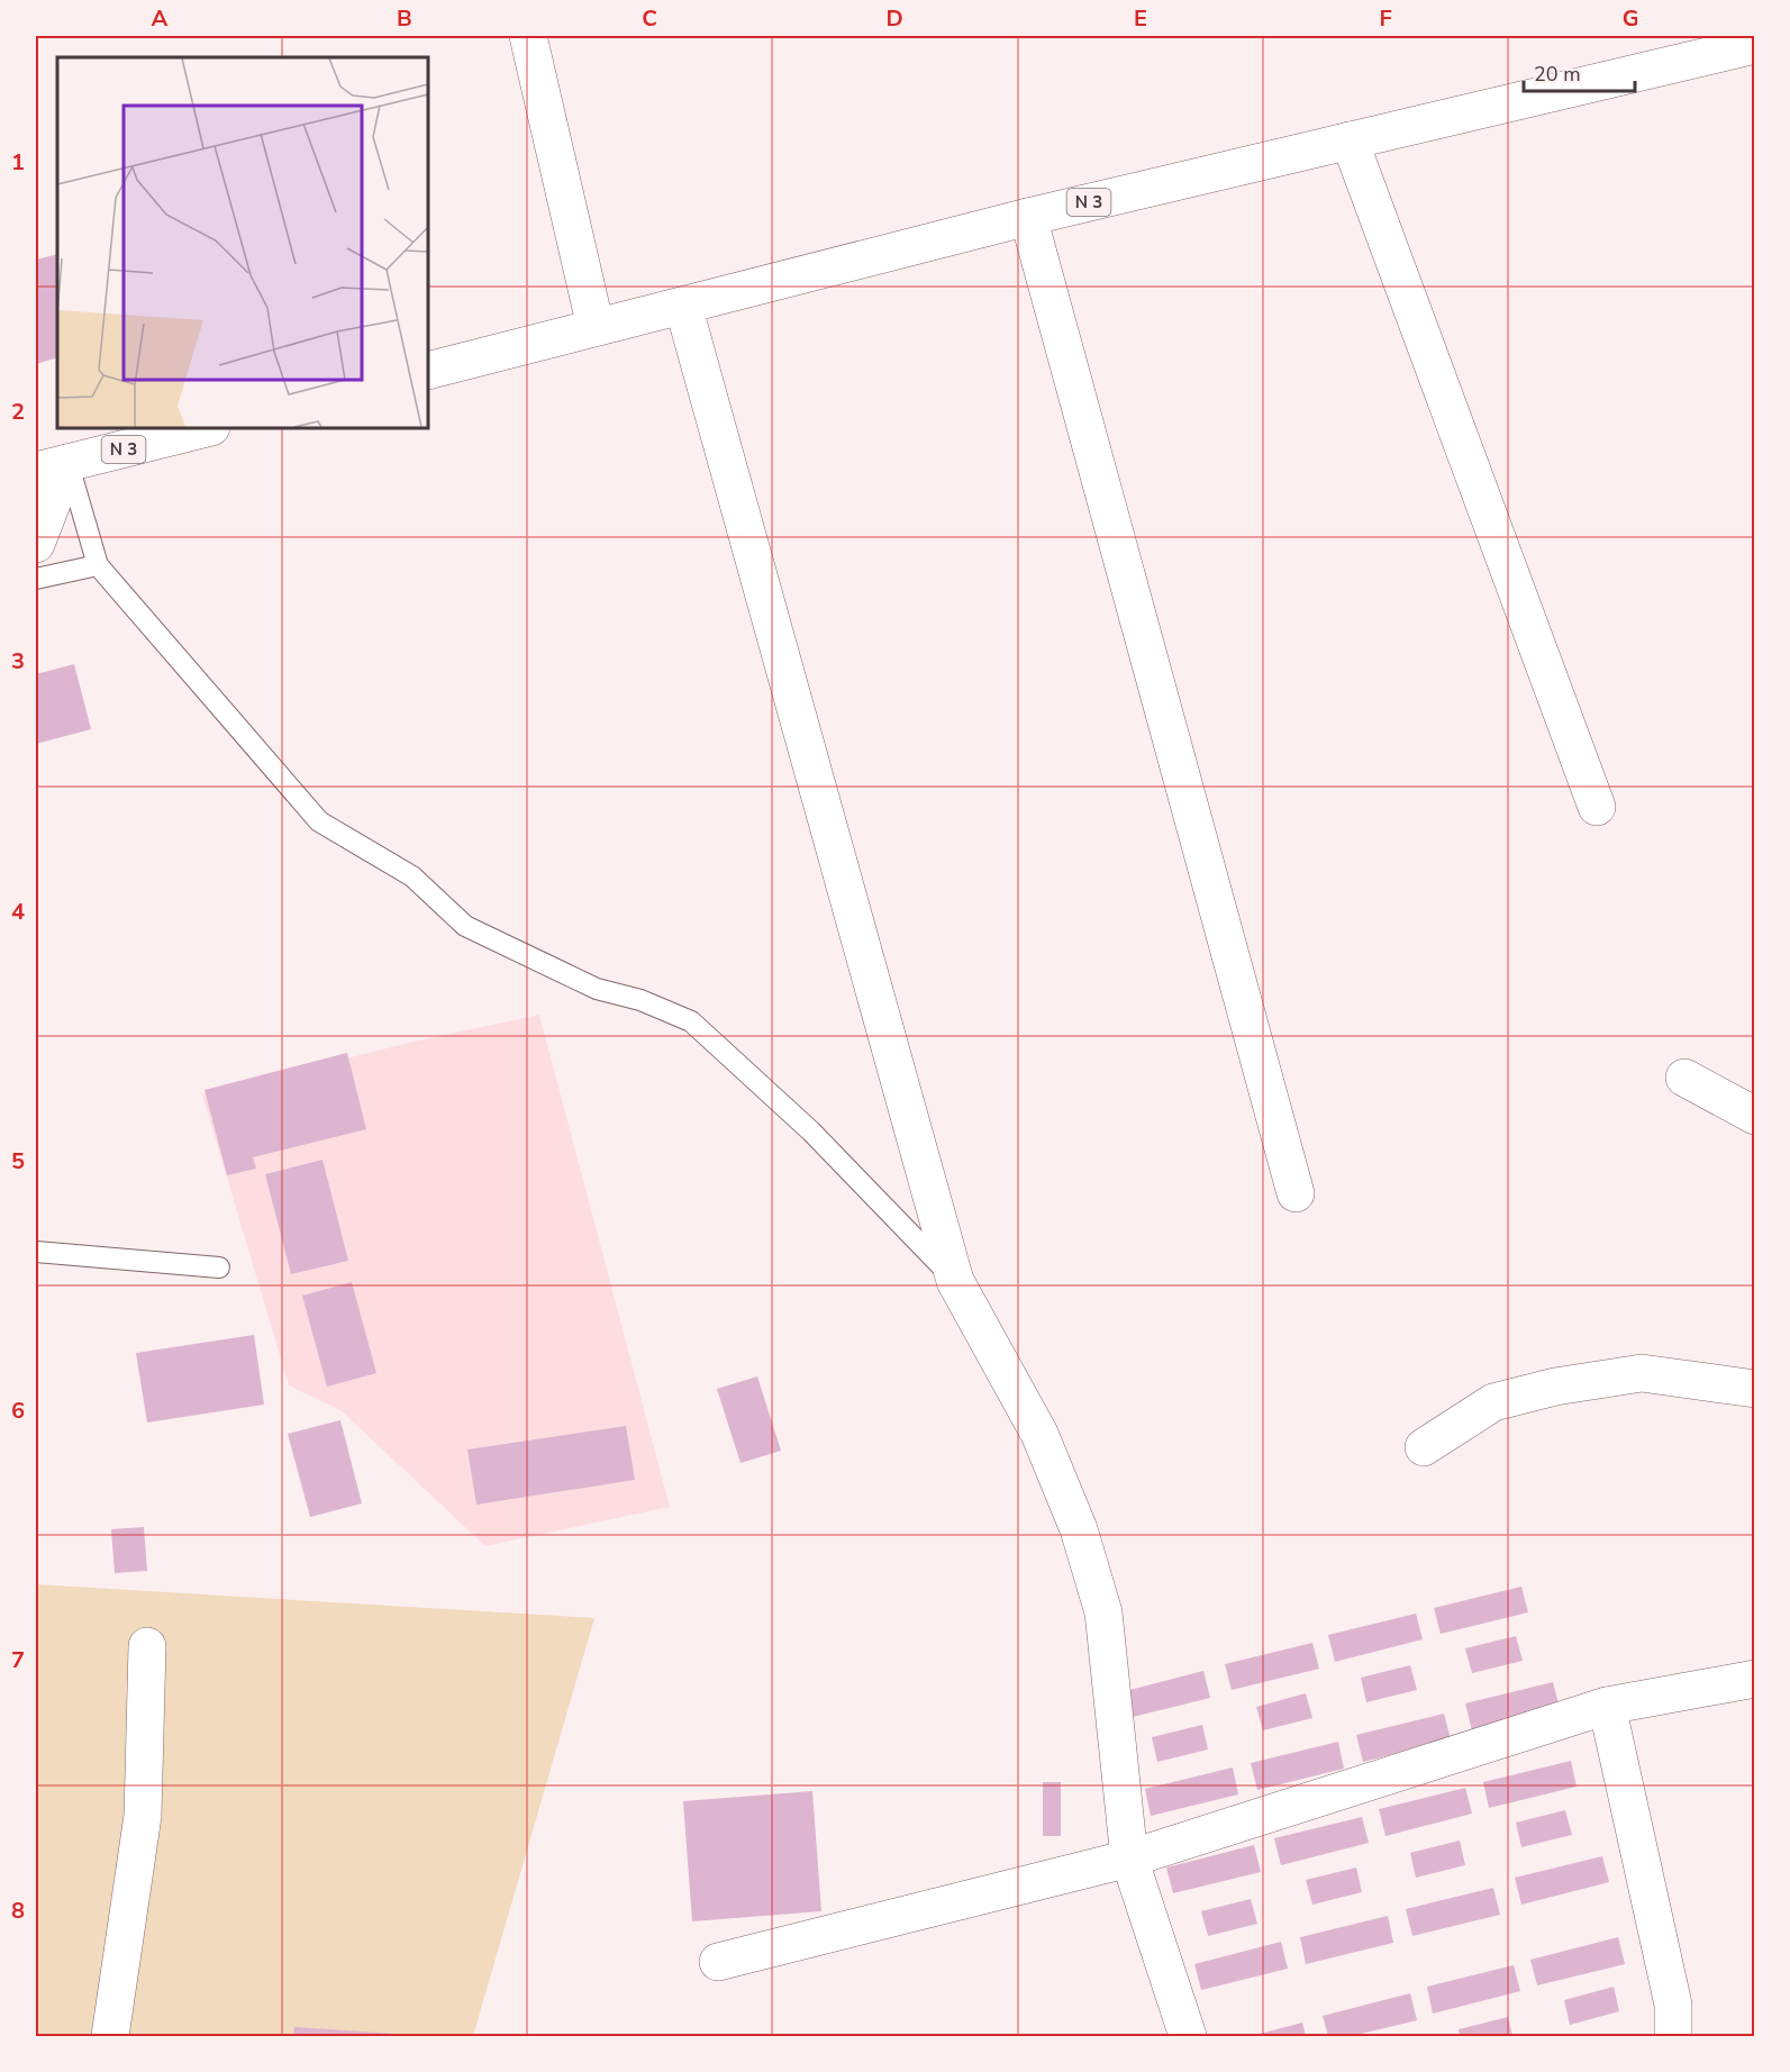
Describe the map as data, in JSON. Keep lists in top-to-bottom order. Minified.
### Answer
{"streets":{"main road":["N 3"]},"scale_bar":"20 m","grid":{"columns":["A","B","C","D","E","F","G"],"rows":["1","2","3","4","5","6","7","8"]}}
